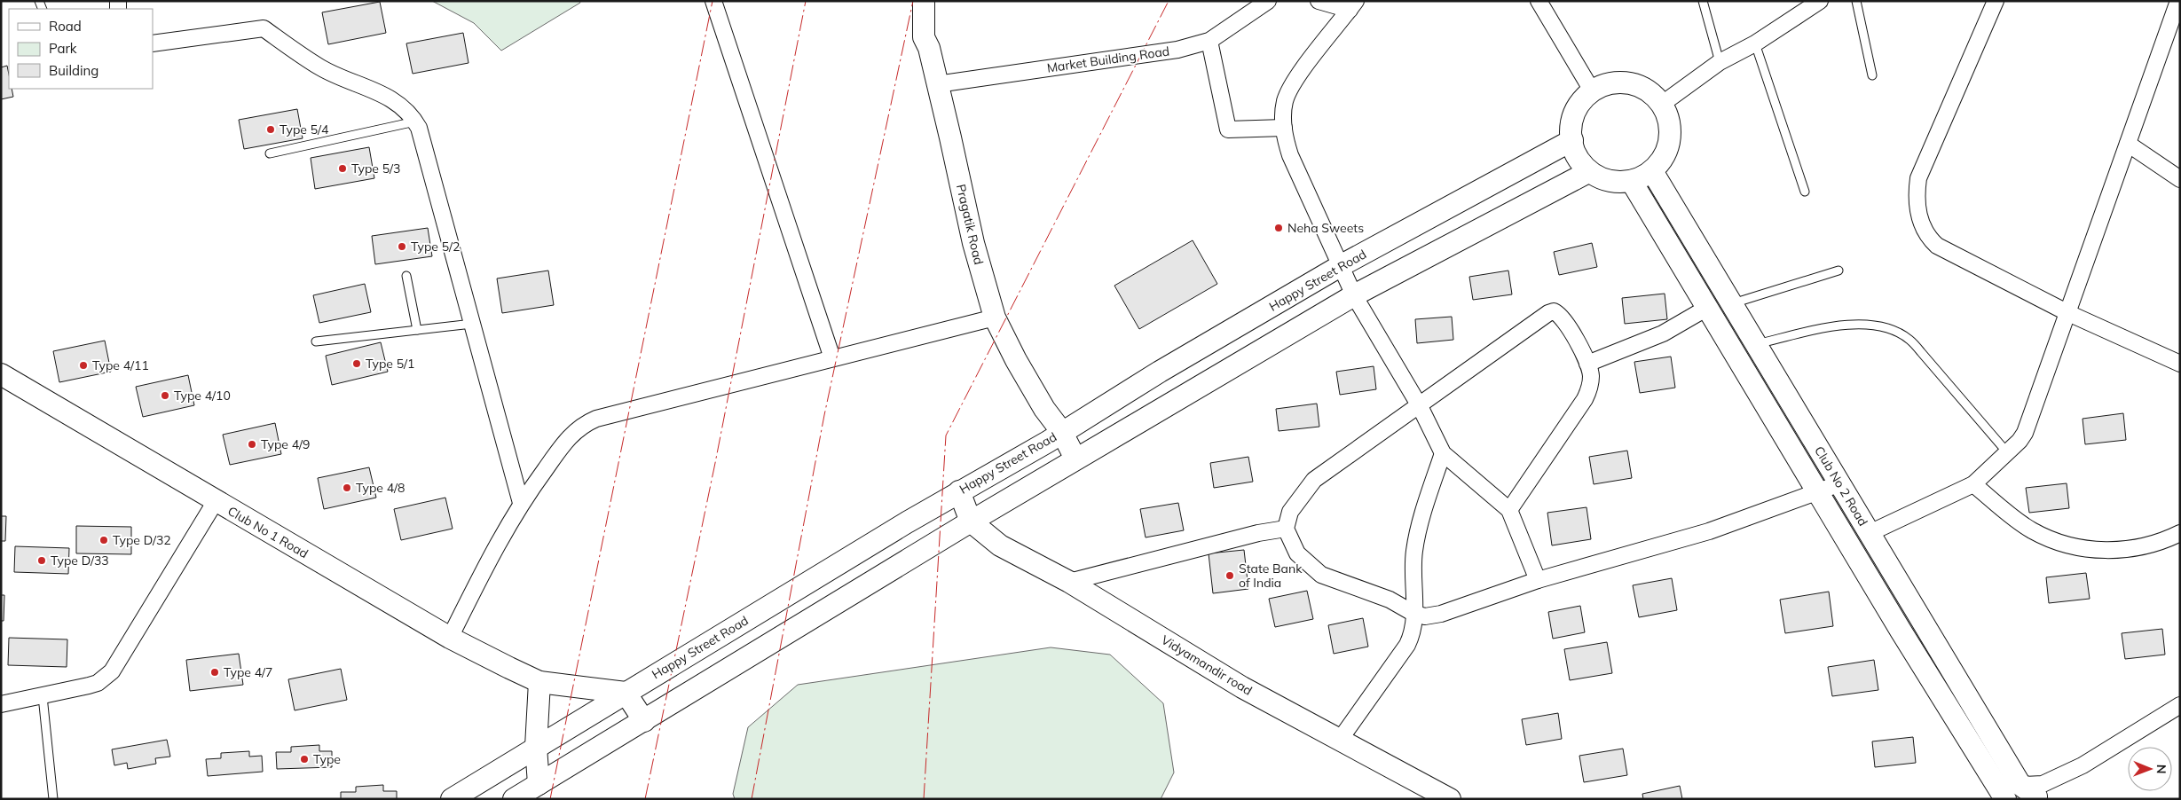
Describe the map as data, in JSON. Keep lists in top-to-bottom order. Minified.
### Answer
{"streets":{"street":["Market Building Road","Pragatik Road","Happy Street Road","Club No 2 Road","Club No 1 Road","Vidyamandir road"]},"crossings":[["Market Building Road","Pragatik Road"],["Pragatik Road","Happy Street Road"],["Happy Street Road","Club No 2 Road"],["Happy Street Road","Club No 1 Road"]],"places":["Type 5/4","Type 5/3","Neha Sweets","Type 5/2","Type 5/1","Type 4/11","Type 4/10","Type 4/9","Type 4/8","Type D/32","Type D/33","State Bank of India","Type 4/7","Type"],"legend":["Road","Park","Building"],"north":"right"}
